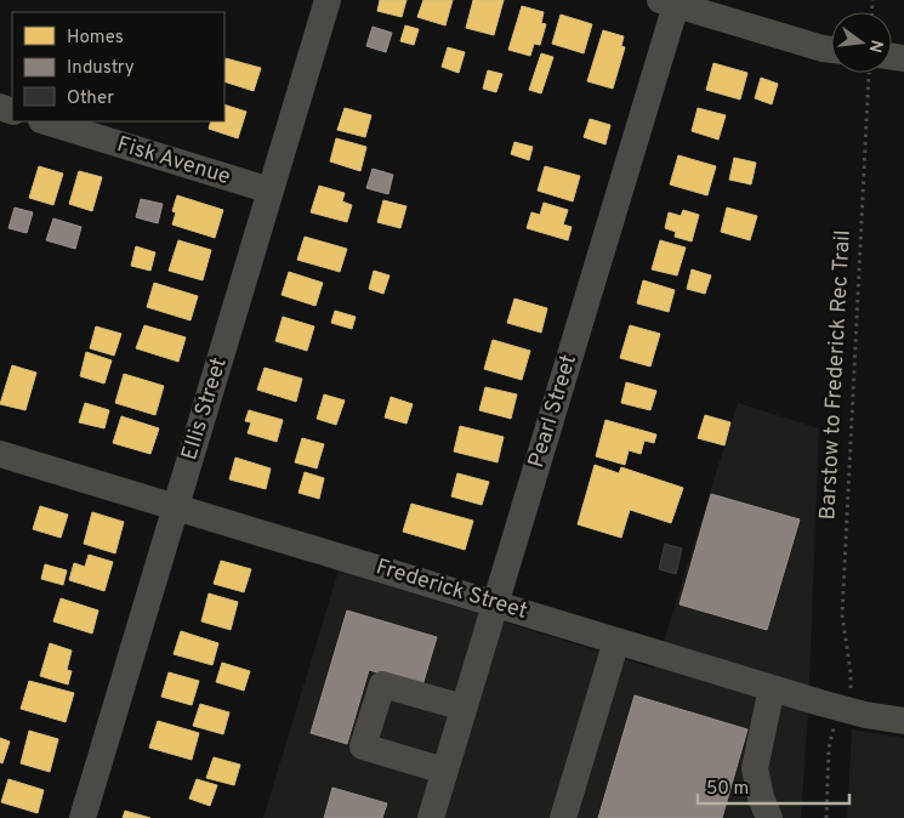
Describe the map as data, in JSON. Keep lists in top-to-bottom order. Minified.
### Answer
{"streets":{"street":["Fisk Avenue","Ellis Street","Pearl Street","Frederick Street"],"path":["Barstow to Frederick Rec Trail"]},"crossings":[["Fisk Avenue","Ellis Street"],["Ellis Street","Frederick Street"],["Pearl Street","Frederick Street"]],"legend":["Homes","Industry","Other"],"scale_bar":"50 m","north":"right"}
